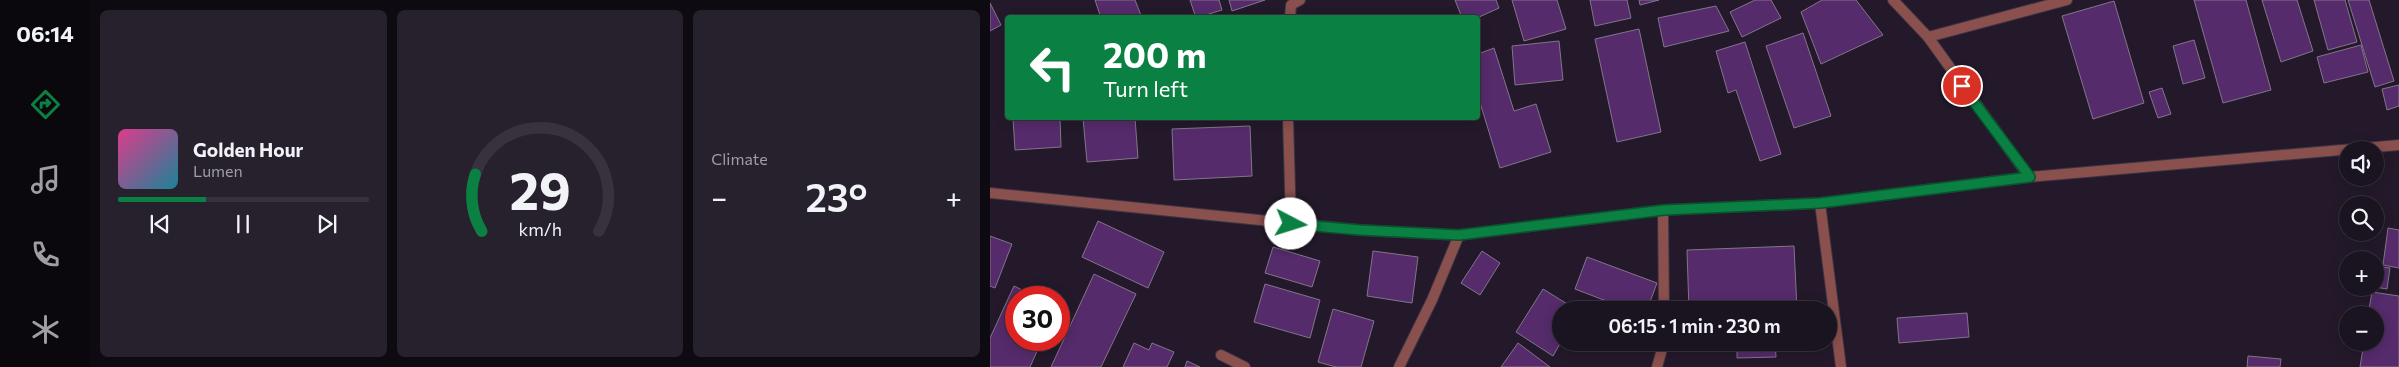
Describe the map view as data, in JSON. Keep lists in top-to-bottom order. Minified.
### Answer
{"page":{"tabs":"06:14","tile":"Climate","turn":["200 m","Turn left"],"song":["Golden Hour","Lumen"],"map_buttons":["+","−"],"heat":["−","23°","+"],"limit":"30","trip":"06:15 · 1 min · 230 m","gauge":["29","km/h"]}}
